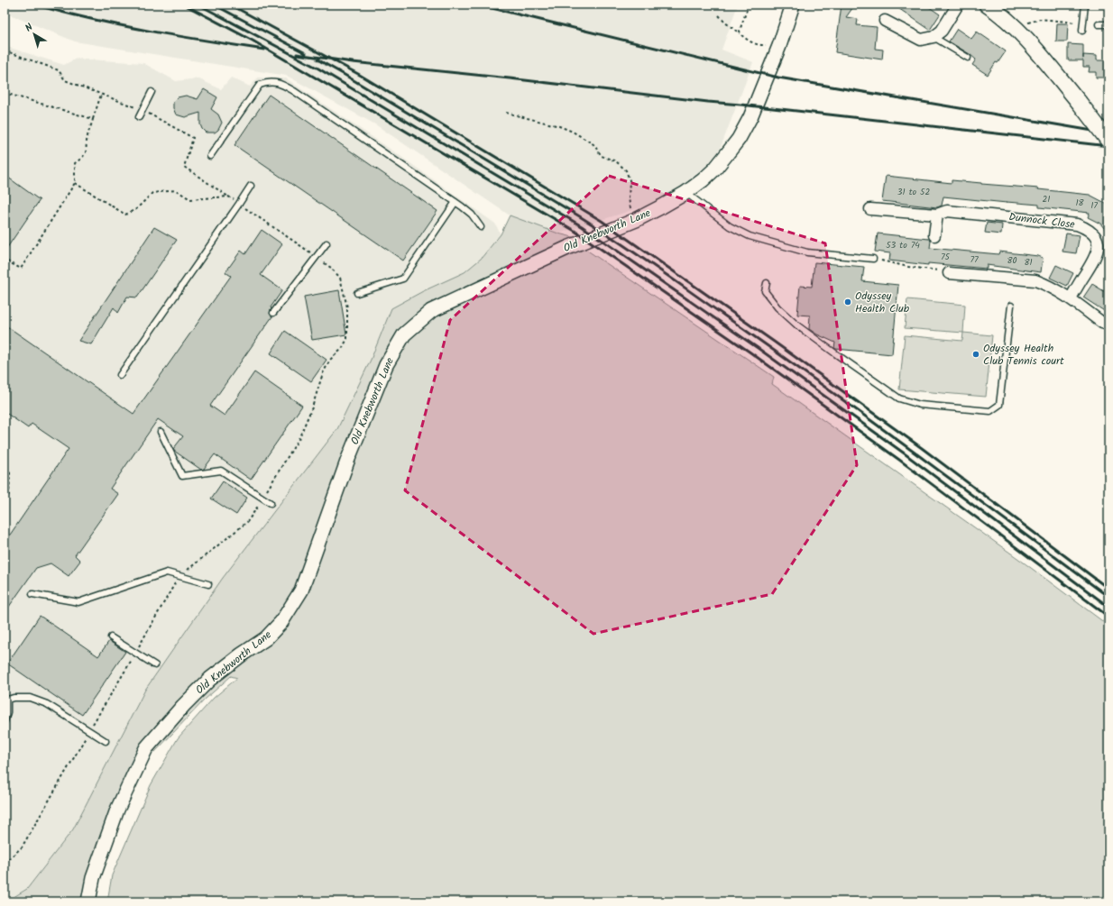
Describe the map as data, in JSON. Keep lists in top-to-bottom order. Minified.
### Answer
{"streets":{"street":["Dunnock Close","Old Knebworth Lane"]},"places":["Odyssey Health Club","Odyssey Health Club Tennis court"],"house_numbers":["31 to 52","21","18","17","53 to 74","75","77","80","81"],"north":"top left"}
